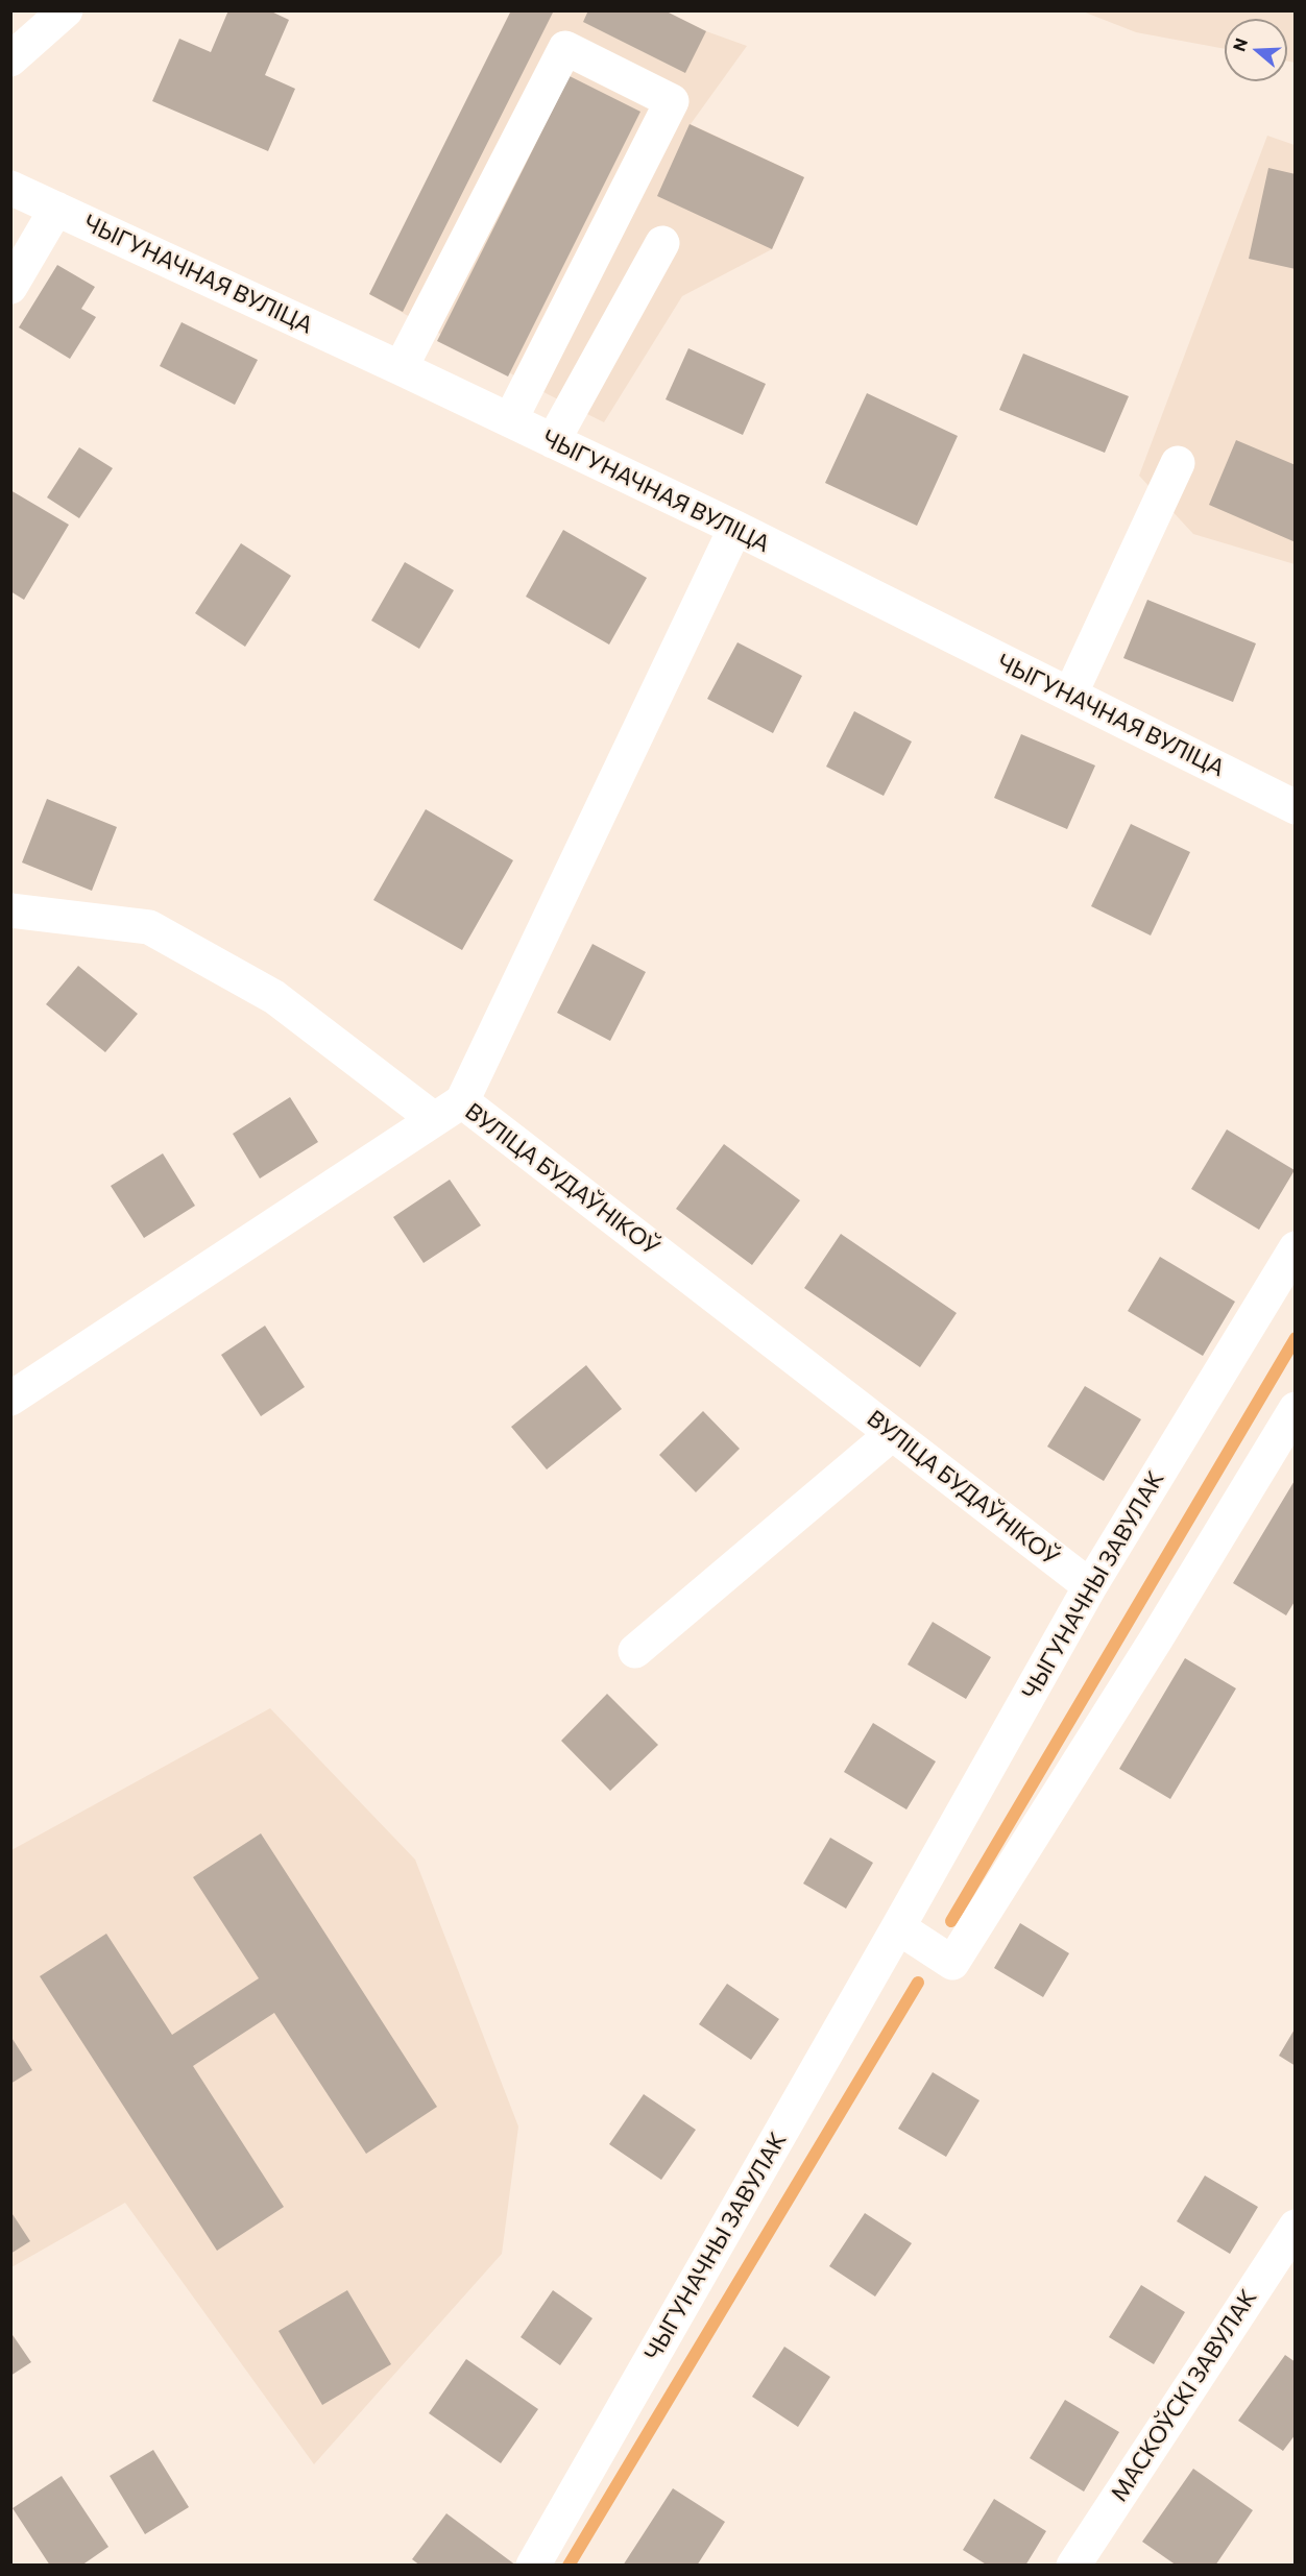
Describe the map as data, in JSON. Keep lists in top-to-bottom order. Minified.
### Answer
{"streets":{"street":["ЧЫГУНАЧНАЯ ВУЛІЦА","ВУЛІЦА БУДАЎНІКОЎ","ЧЫГУНАЧНЫ ЗАВУЛАК","МАСКОЎСКІ ЗАВУЛАК"]},"crossings":[["ВУЛІЦА БУДАЎНІКОЎ","ЧЫГУНАЧНЫ ЗАВУЛАК"]],"north":"left"}
